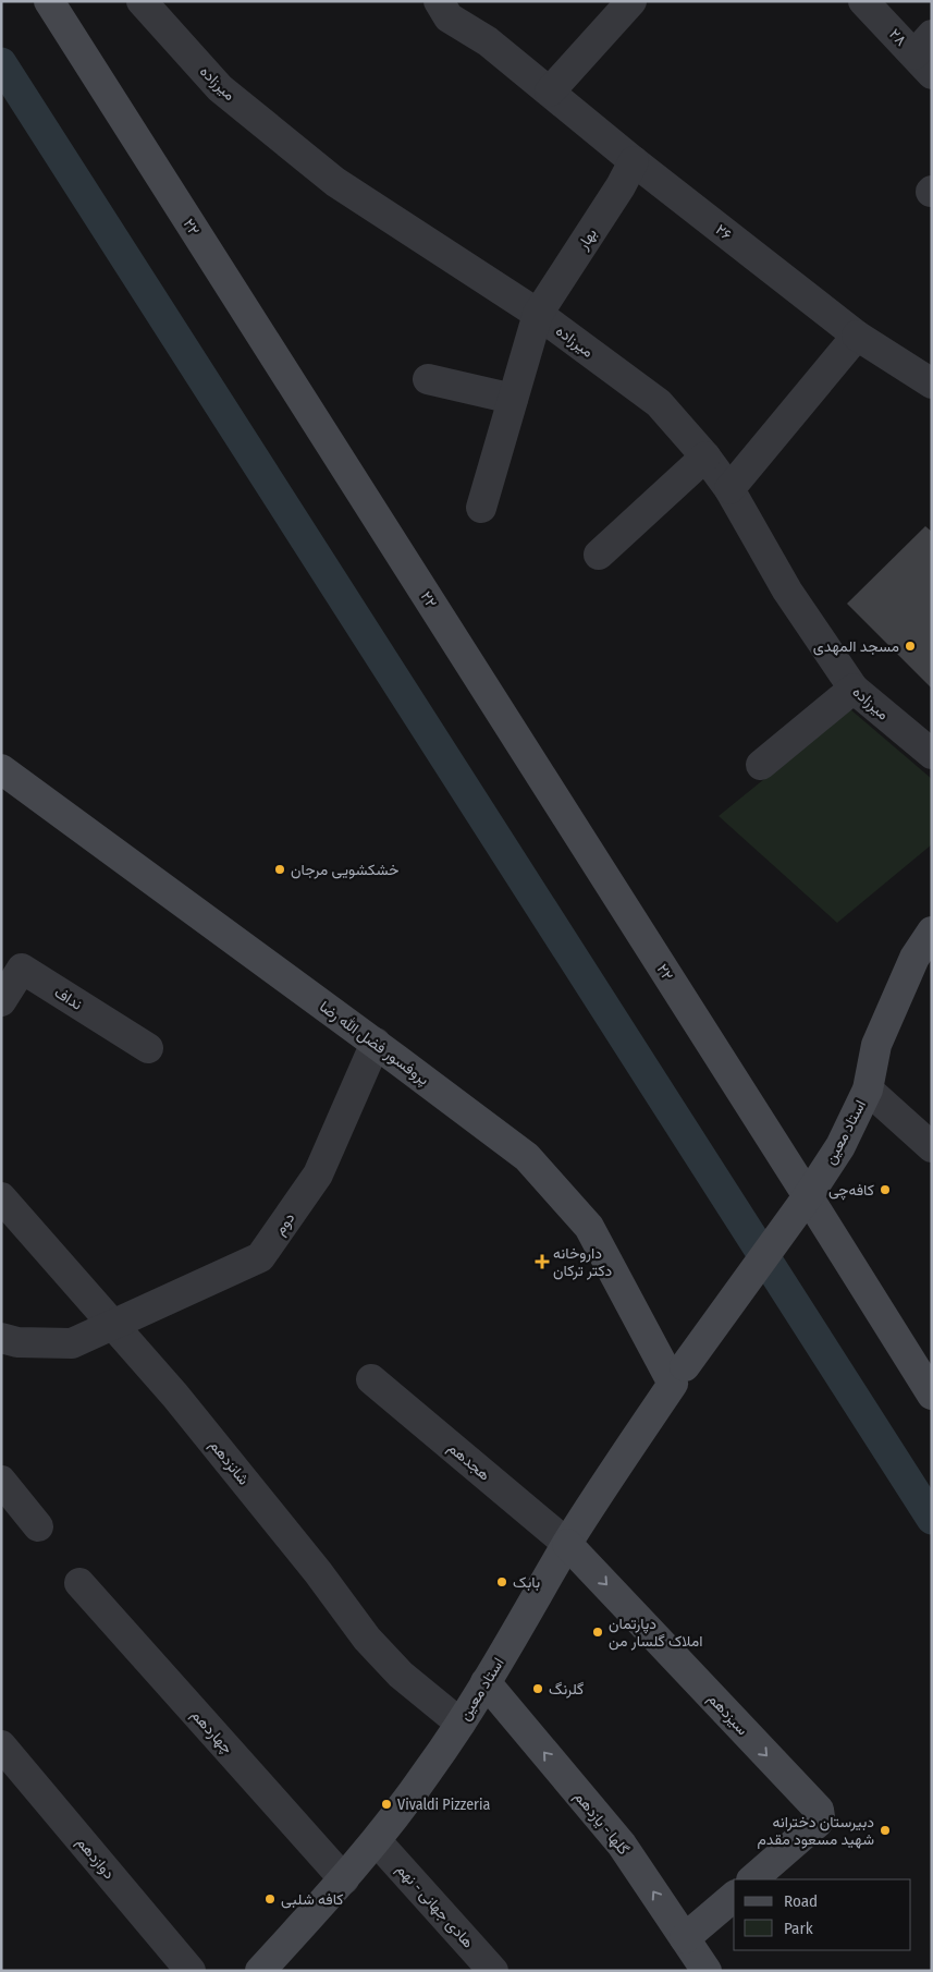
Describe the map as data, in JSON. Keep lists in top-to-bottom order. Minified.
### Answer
{"streets":{"main road":["۲۲","پروفسور فضل الله رضا","استاد معین","سیزدهم","گلها - یازدهم"],"street":["۲۸","میرزاده","۲۶","بهار","نداف","دوم","هجدهم","شانزدهم","چهاردهم","دوازدهم","هادی جهانی - نهم"]},"crossings":[["میرزاده","بهار"],["۲۲","استاد معین"],["۲۶","بهار"],["پروفسور فضل الله رضا","استاد معین"],["پروفسور فضل الله رضا","دوم"],["استاد معین","هجدهم"],["استاد معین","شانزدهم"],["استاد معین","سیزدهم"],["استاد معین","چهاردهم"],["استاد معین","گلها - یازدهم"],["استاد معین","هادی جهانی - نهم"],["دوم","شانزدهم"],["هجدهم","سیزدهم"]],"one_way":["سیزدهم","گلها - یازدهم"],"places":{"other":["مسجد المهدی","خشکشویی مرجان","کافه‌چی","بابک","دپارتمان املاک گلسار من","گلرنگ","Vivaldi Pizzeria","دبیرستان دخترانه شهید مسعود مقدم","کافه شلبی"],"health":["داروخانه دکتر ترکان"]},"legend":["Road","Park"]}
